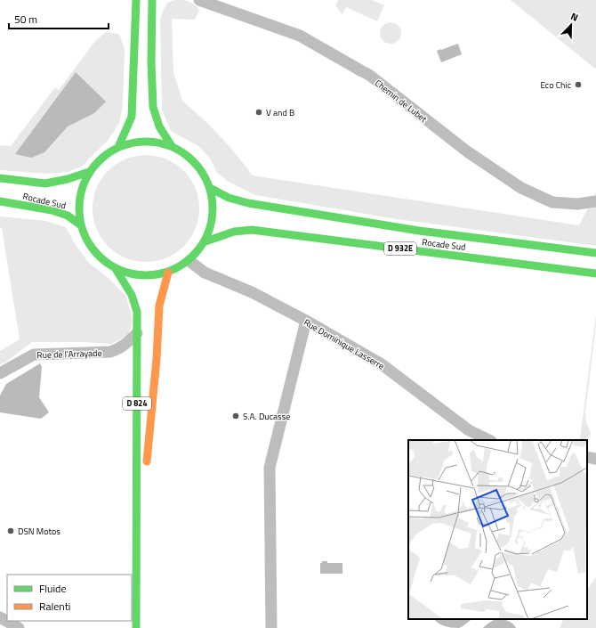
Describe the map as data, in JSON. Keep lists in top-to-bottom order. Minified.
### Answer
{"streets":{"main road":["Rocade Sud","D 932E","D 824"],"street":["Chemin de Lubet","Rue Dominique Lasserre","Rue de l'Arrayade"]},"crossings":[["Rue de l'Arrayade","D 824"]],"places":["Eco Chic","V and B","S.A. Ducasse","DSN Motos"],"legend":["Fluide","Ralenti"],"scale_bar":"50 m","north":"top right"}
